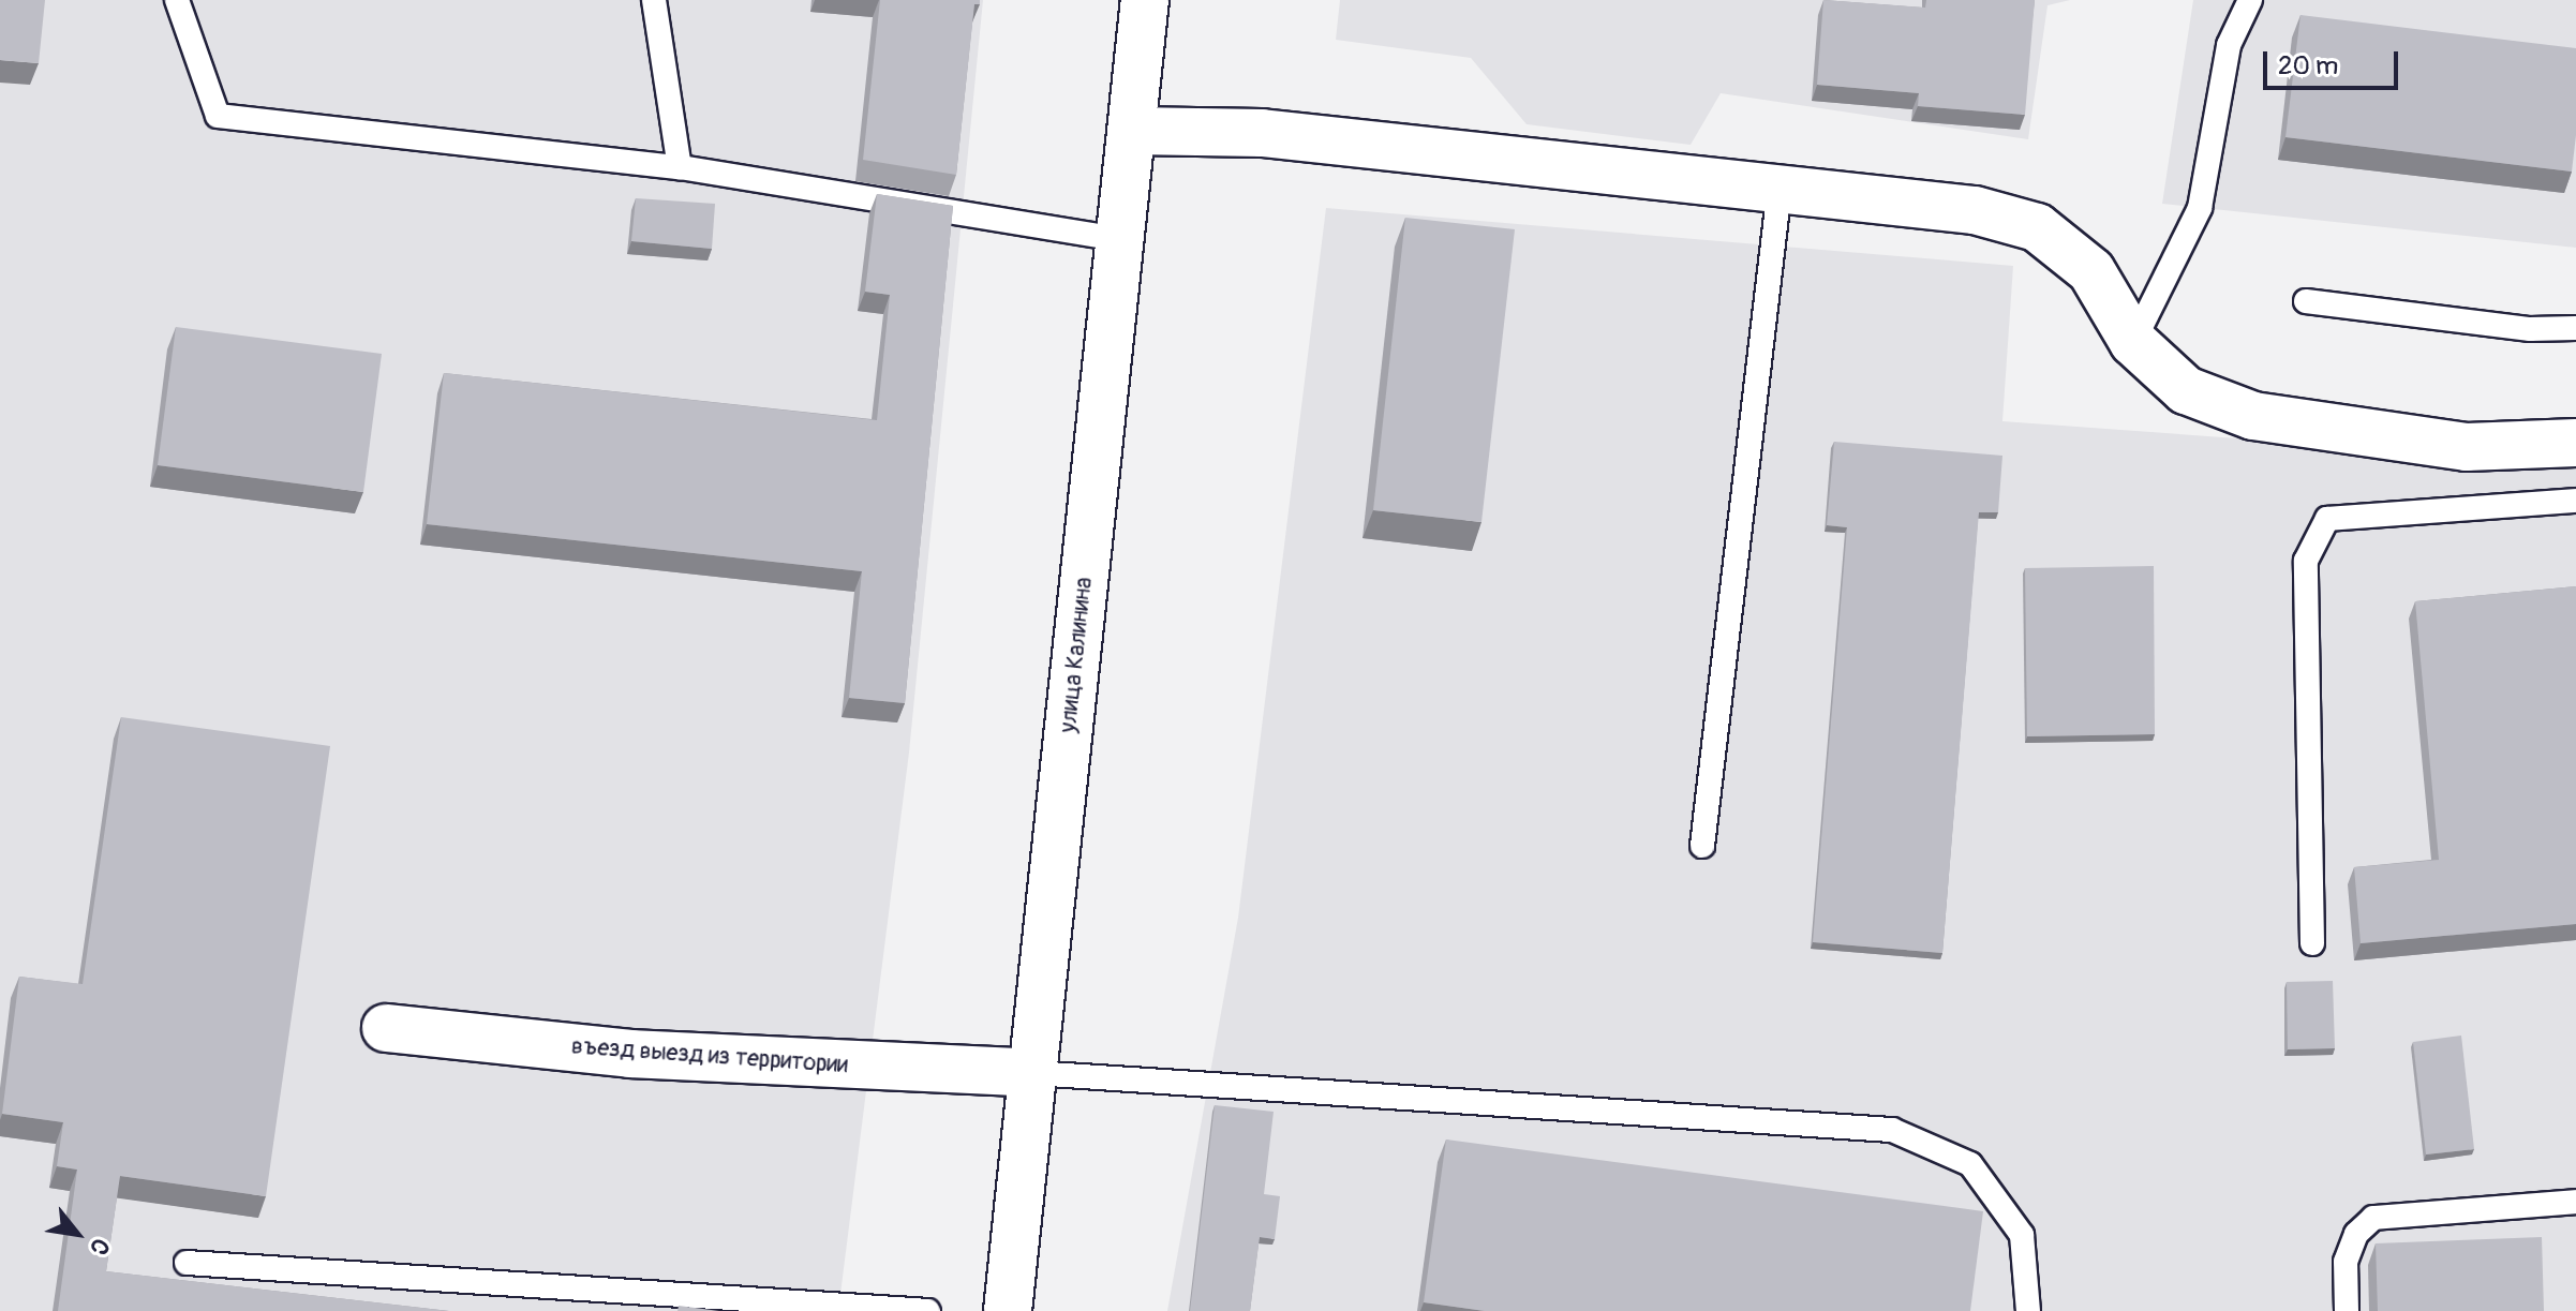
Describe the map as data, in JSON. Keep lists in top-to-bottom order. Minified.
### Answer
{"streets":{"street":["улица Калинина","въезд выезд из территории"]},"crossings":[["улица Калинина","въезд выезд из территории"]],"scale_bar":"20 m","north":"bottom right"}
